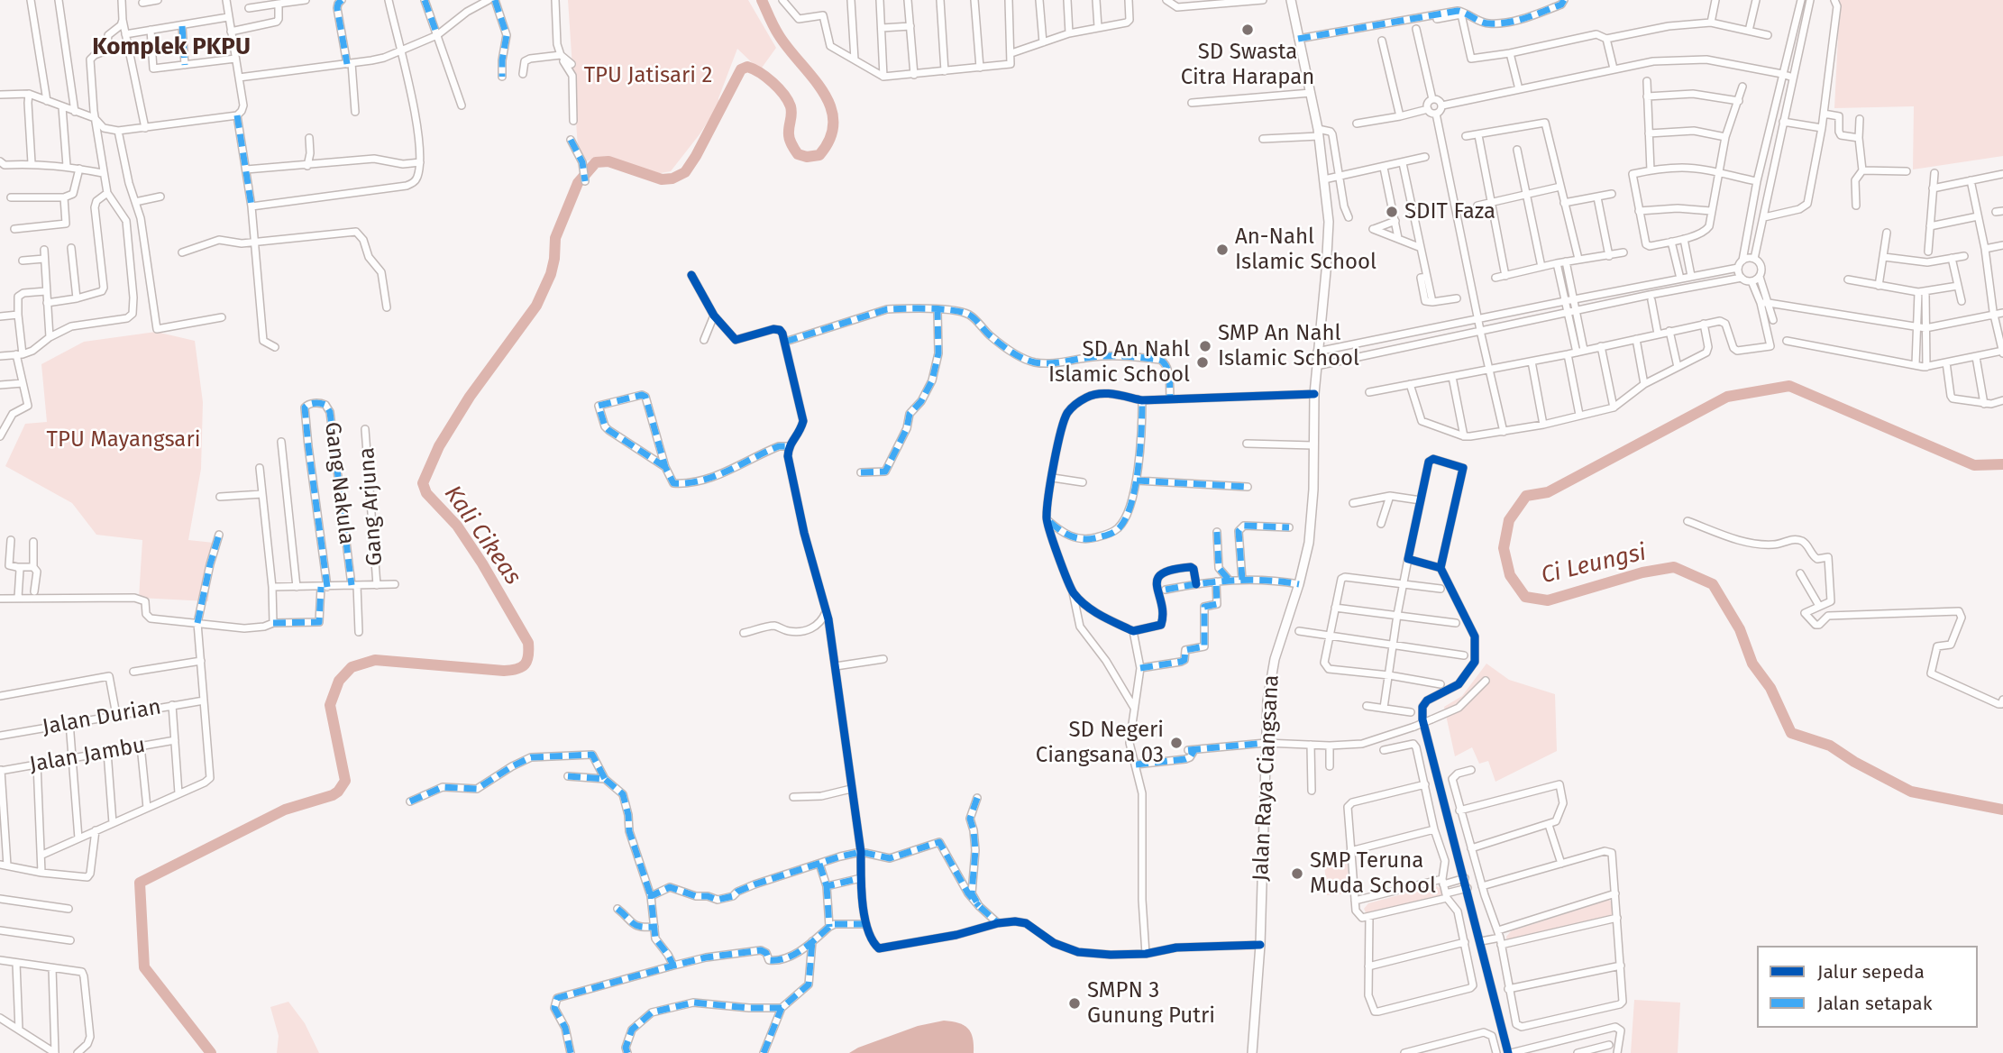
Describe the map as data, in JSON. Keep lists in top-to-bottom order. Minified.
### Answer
{"streets":{"main road":["Jalan Raya Ciangsana"],"street":["Gang Nakula","Gang Arjuna","Jalan Durian","Jalan Jambu"]},"districts":["Komplek PKPU"],"water":["Kali Cikeas","Ci Leungsi"],"parks":["TPU Jatisari 2","TPU Mayangsari"],"places":["SD Swasta Citra Harapan","SDIT Faza","An-Nahl Islamic School","SMP An Nahl Islamic School","SD An Nahl Islamic School","SD Negeri Ciangsana 03","SMP Teruna Muda School","SMPN 3 Gunung Putri"],"legend":["Jalur sepeda","Jalan setapak"]}
